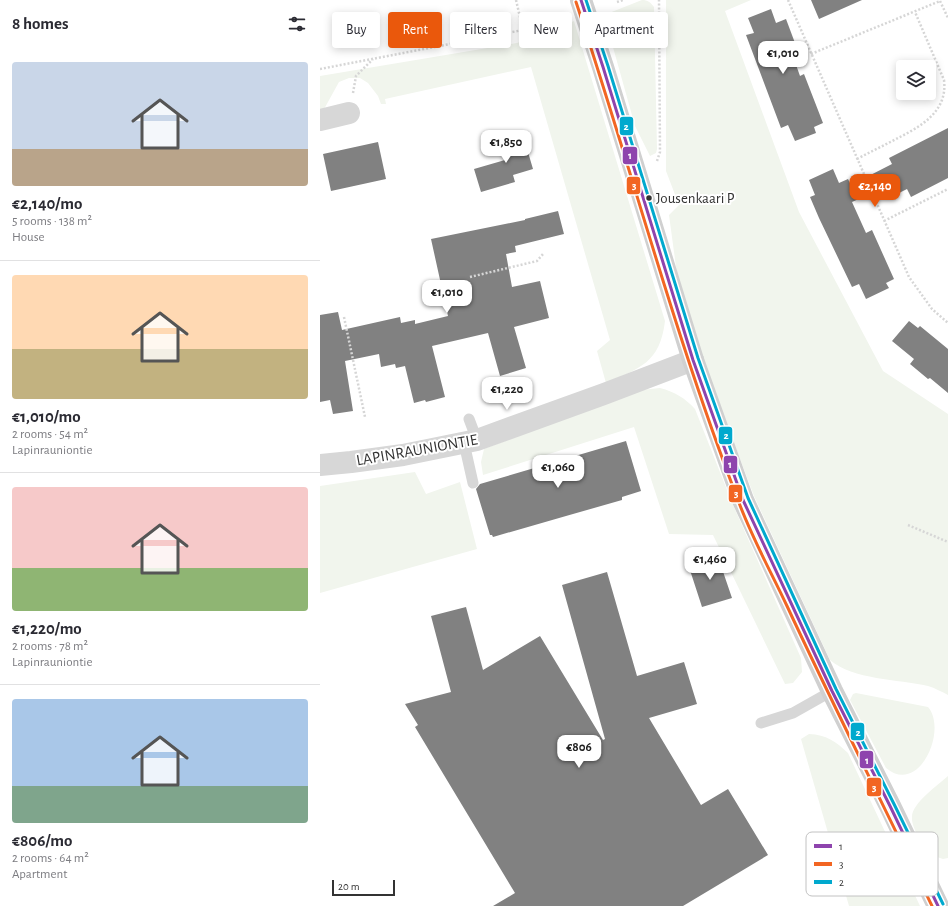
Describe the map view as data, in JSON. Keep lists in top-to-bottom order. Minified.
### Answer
{"streets":{"street":["LAPINRAUNIONTIE"]},"places":["Jousenkaari P"],"lines":["transit line 1","transit line 2","transit line 3"],"legend":["1","3","2"],"scale_bar":"20 m","page":{"heading":"8 homes","chip":["Buy","Rent","Filters","New","Apartment"],"price":["€1,010","€1,850","€2,140","€1,010","€1,220","€1,060","€1,460","€806"],"list":[{"name":"€2,140/mo","note":"5 rooms · 138 m² · House"},{"name":"€1,010/mo","note":"2 rooms · 54 m² · Lapinrauniontie"},{"name":"€1,220/mo","note":"2 rooms · 78 m² · Lapinrauniontie"},{"name":"€806/mo","note":"2 rooms · 64 m² · Apartment"}],"scale":"20 m"}}
